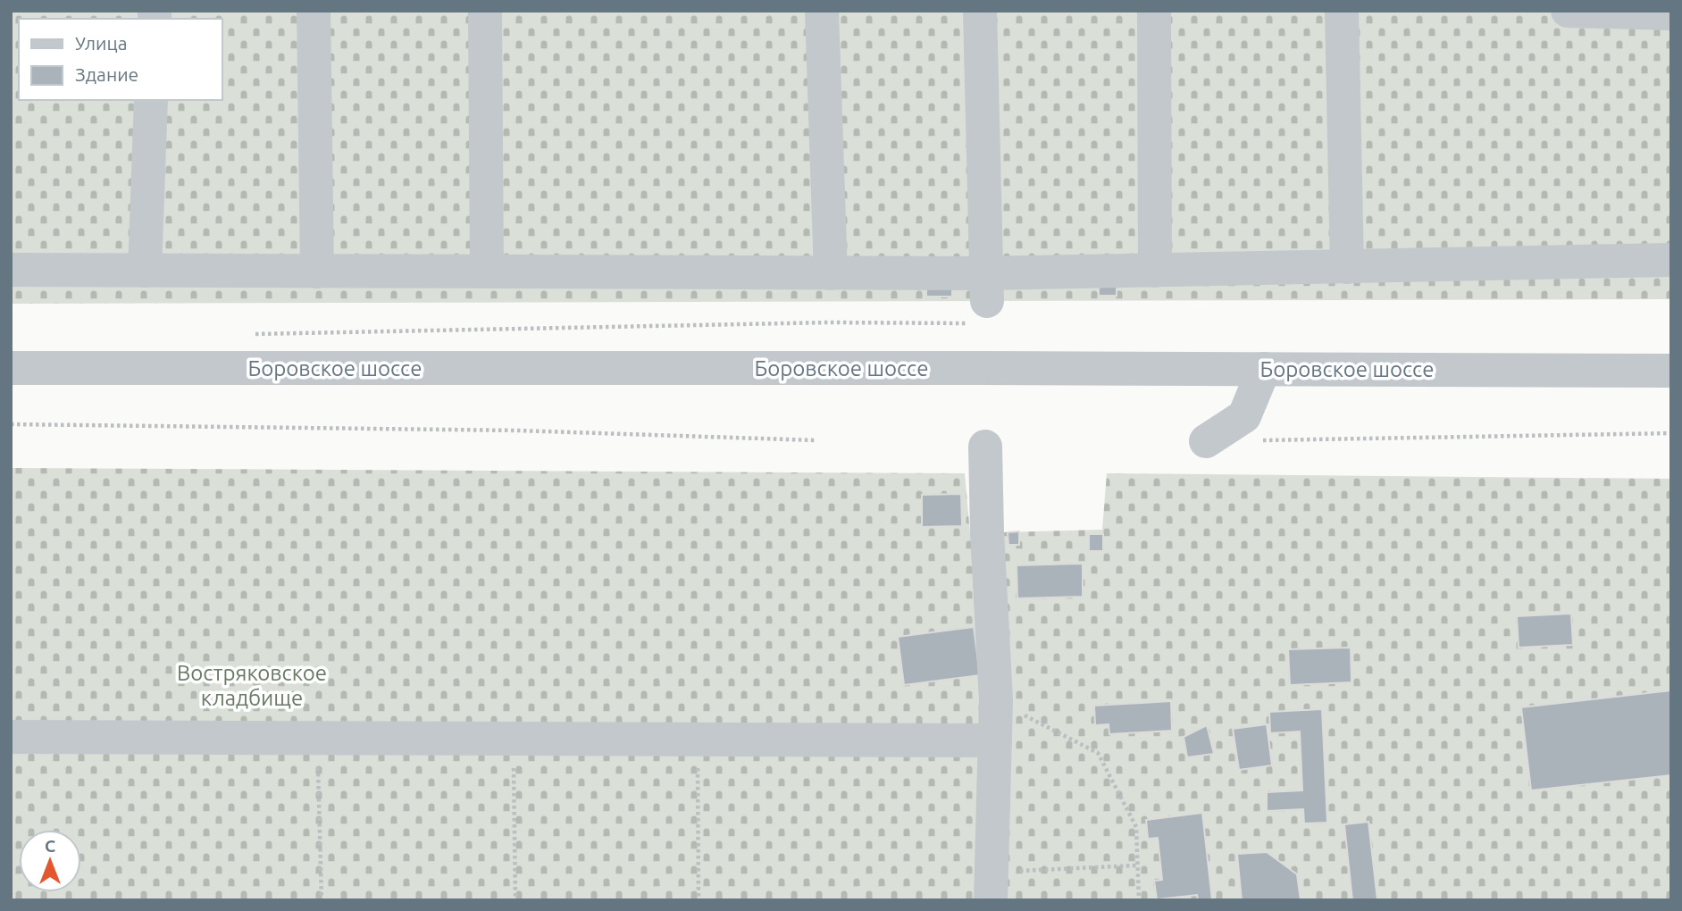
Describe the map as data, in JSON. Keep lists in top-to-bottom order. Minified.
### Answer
{"streets":{"street":["Боровское шоссе"]},"parks":["Востряковское кладбище"],"legend":["Улица","Здание"],"north":"top"}
